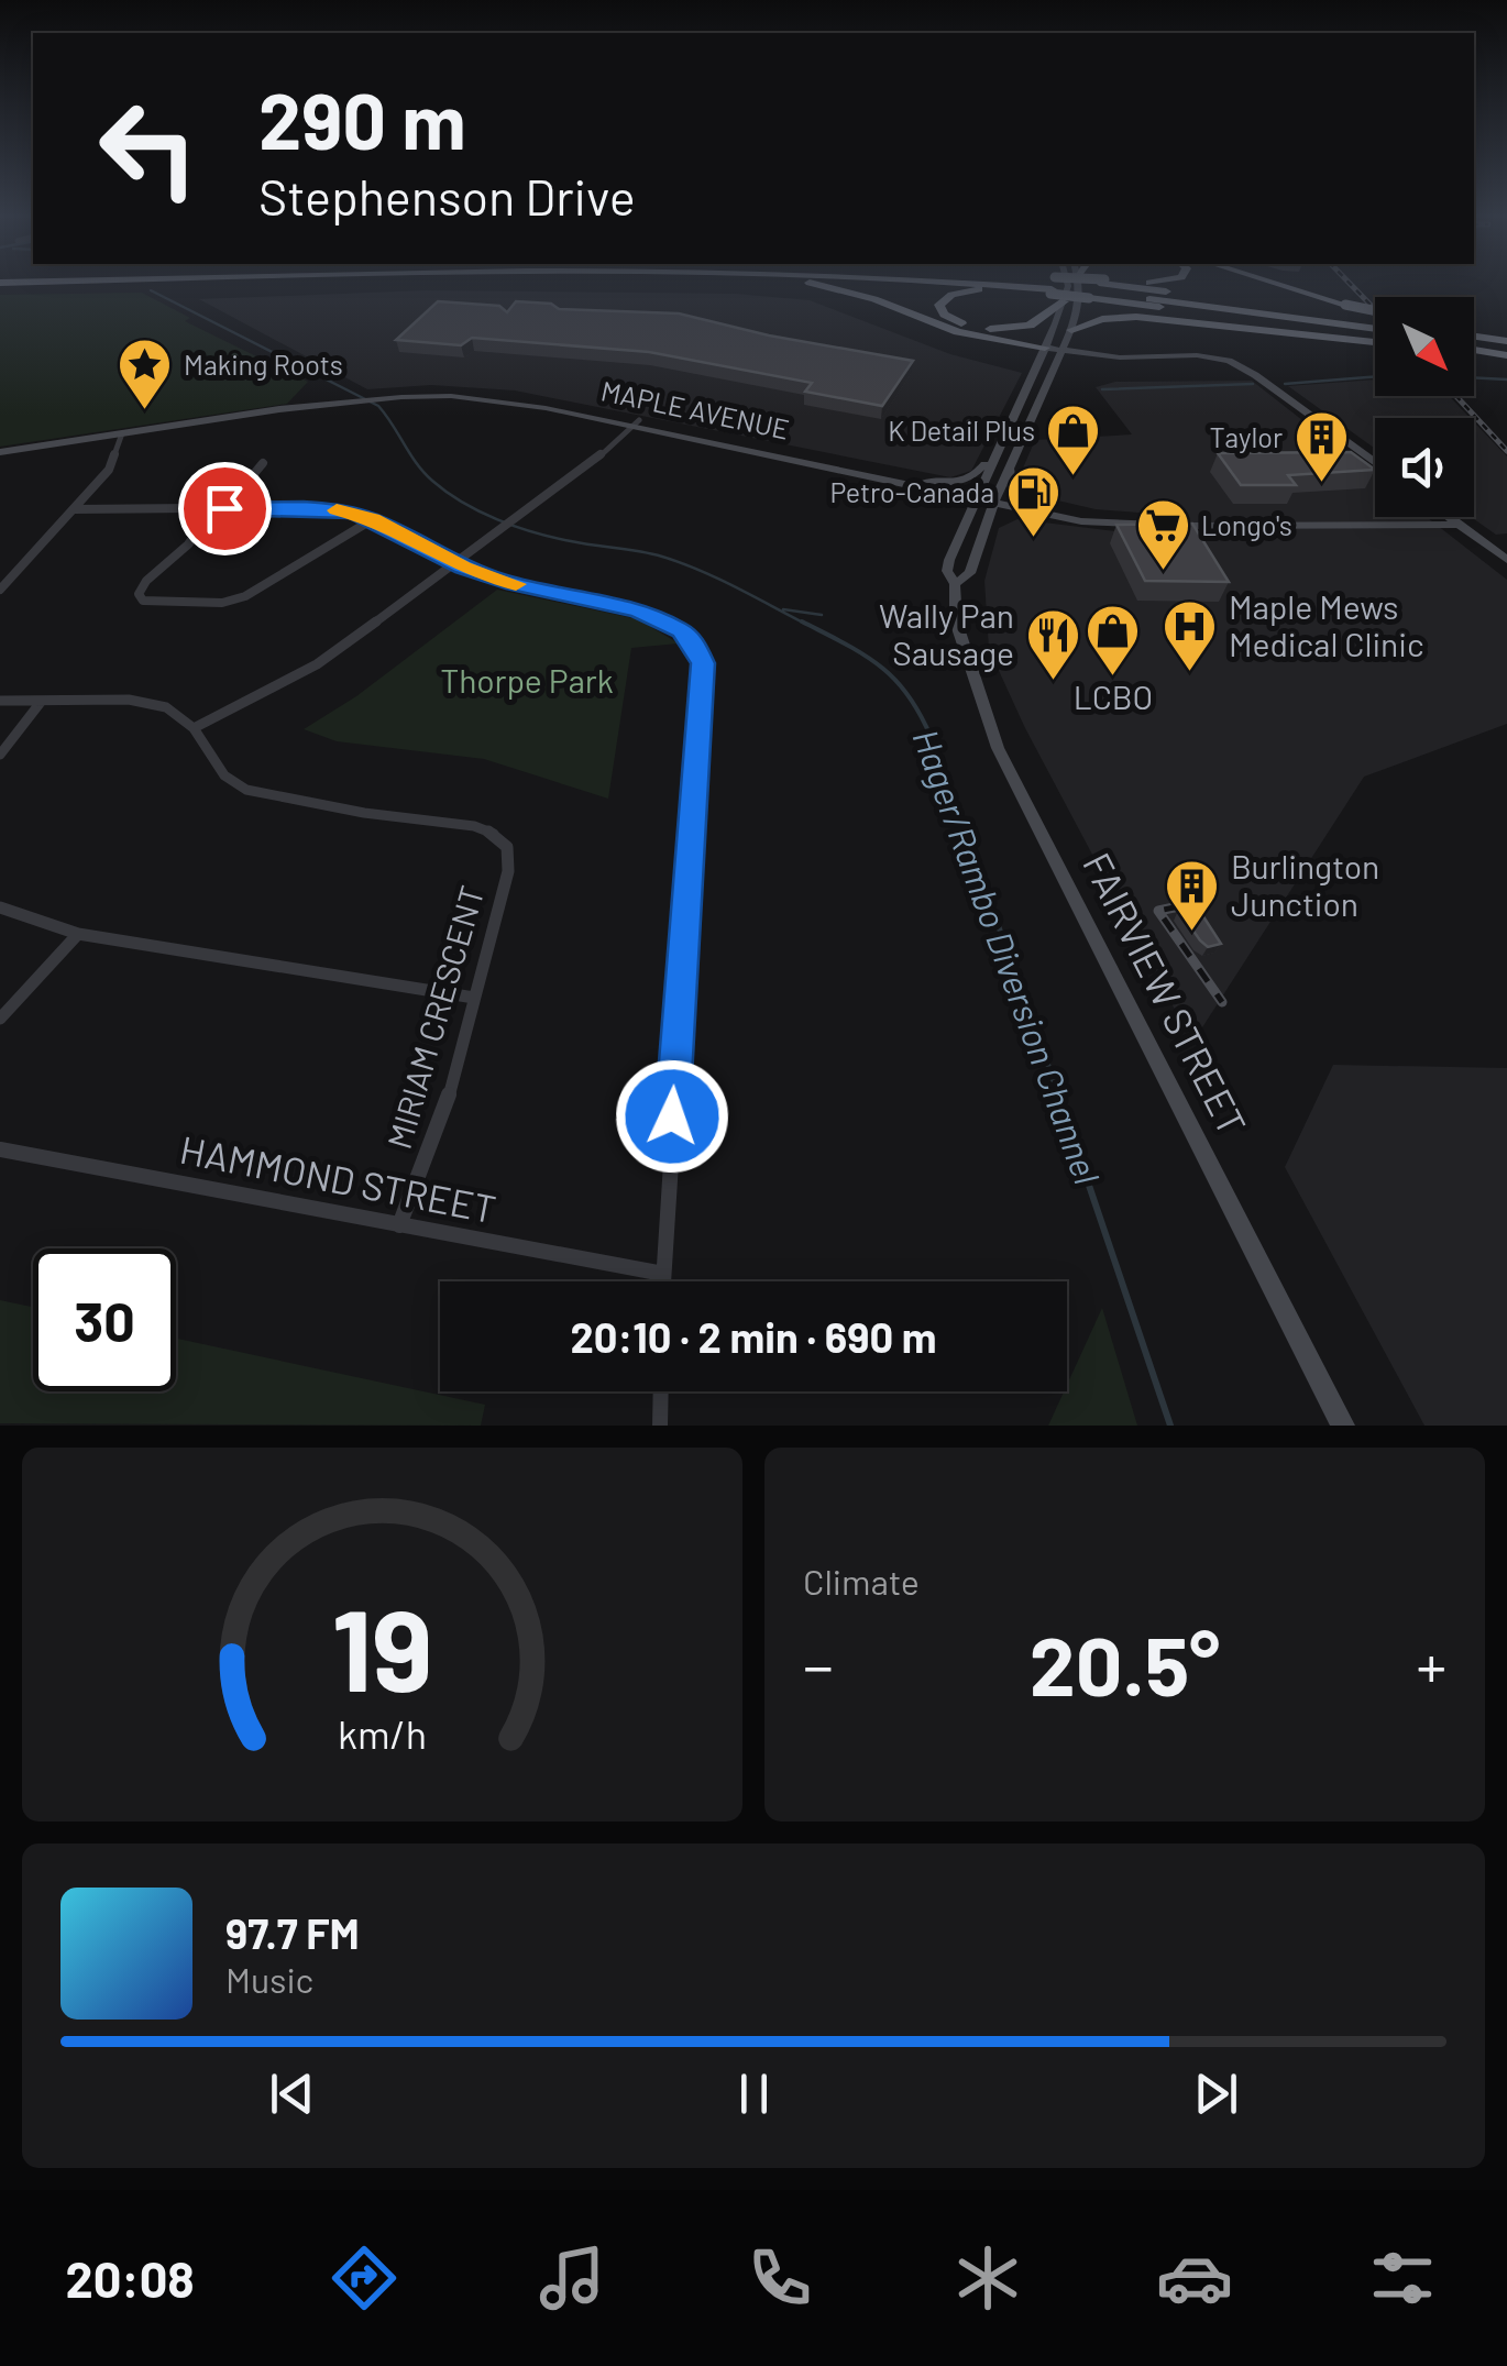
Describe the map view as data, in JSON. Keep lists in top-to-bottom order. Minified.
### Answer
{"streets":{"main road":["MAPLE AVENUE","FAIRVIEW STREET"],"street":["MIRIAM CRESCENT","HAMMOND STREET"]},"crossings":[["MAPLE AVENUE","FAIRVIEW STREET"],["MIRIAM CRESCENT","HAMMOND STREET"]],"water":["Hager/Rambo Diversion Channel"],"parks":["Thorpe Park"],"places":{"place":["Making Roots"],"shop":["K Detail Plus","LCBO"],"building":["Taylor","Burlington Junction"],"fuel station":["Petro-Canada"],"supermarket":["Longo's"],"hospital":["Maple Mews Medical Clinic"],"restaurant":["Wally Pan Sausage"]},"north":"bottom right","page":{"turn":["290 m","Stephenson Drive"],"limit":"30","trip":"20:10 · 2 min · 690 m","tile":"Climate","heat":["−","20.5°","+"],"song":["97.7 FM","Music"],"tabs":"20:08","gauge":["19","km/h"]}}
